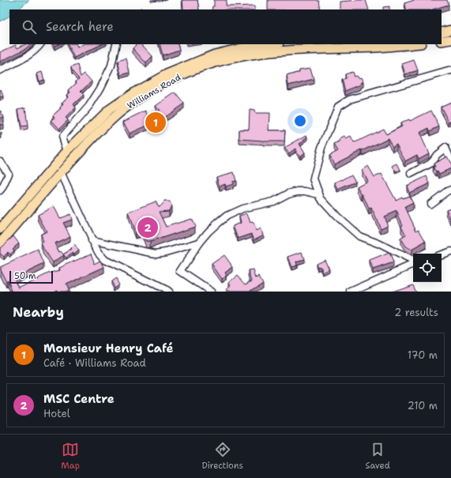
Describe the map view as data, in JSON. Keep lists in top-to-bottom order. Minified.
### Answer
{"streets":{"main road":["Williams Road"]},"scale_bar":"50 m","page":{"search":"Search here","pins":["1","2"],"scale":"50 m","heading":["Nearby","2 results"],"list":[{"mark":"1","name":"Monsieur Henry Café","note":"Café · Williams Road","value":"170 m"},{"mark":"2","name":"MSC Centre","note":"Hotel","value":"210 m"}],"nav":["Map","Directions","Saved"]}}
